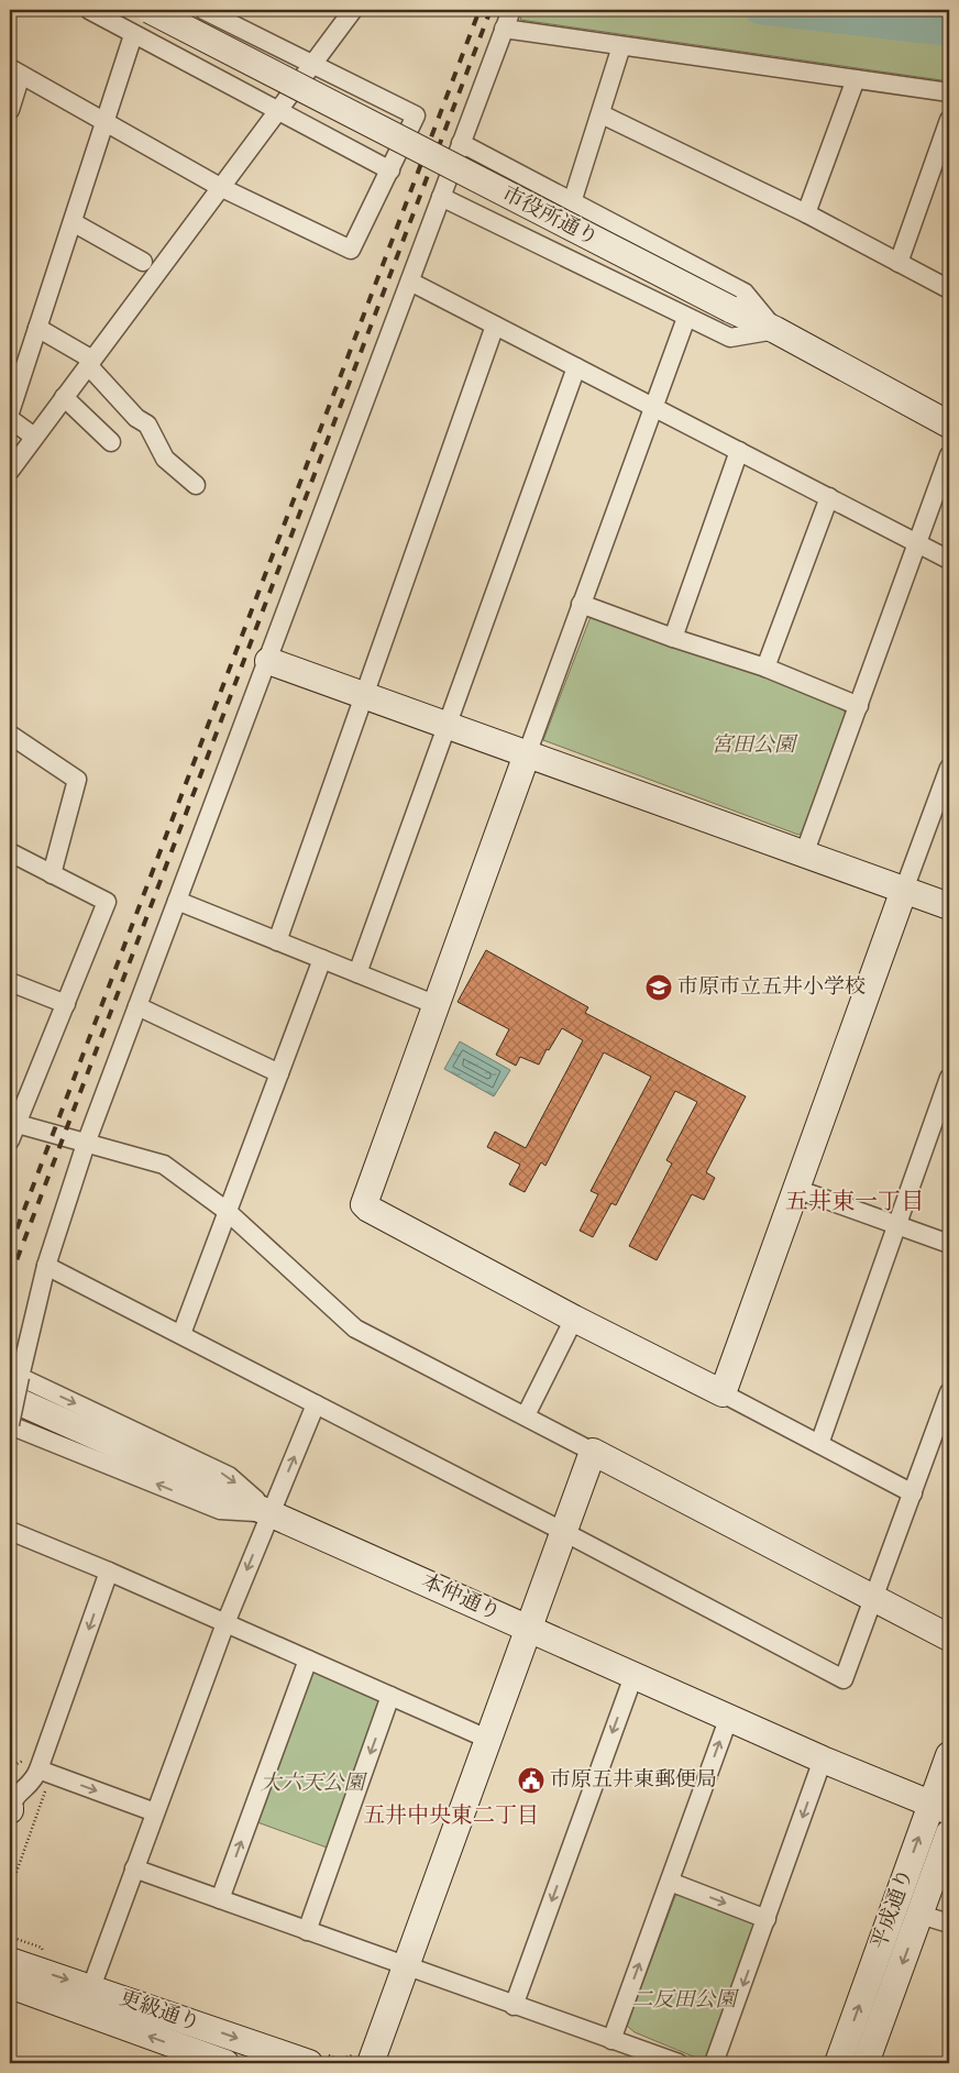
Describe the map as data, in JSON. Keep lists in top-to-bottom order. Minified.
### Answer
{"streets":{"street":["市役所通り","本仲通り","平成通り","更級通り"]},"crossings":[["本仲通り","平成通り"]],"districts":["五井東一丁目","五井中央東二丁目"],"parks":["宮田公園","大六天公園","二反田公園"],"places":{"school or university":["市原市立五井小学校"],"public building":["市原五井東郵便局"]}}
